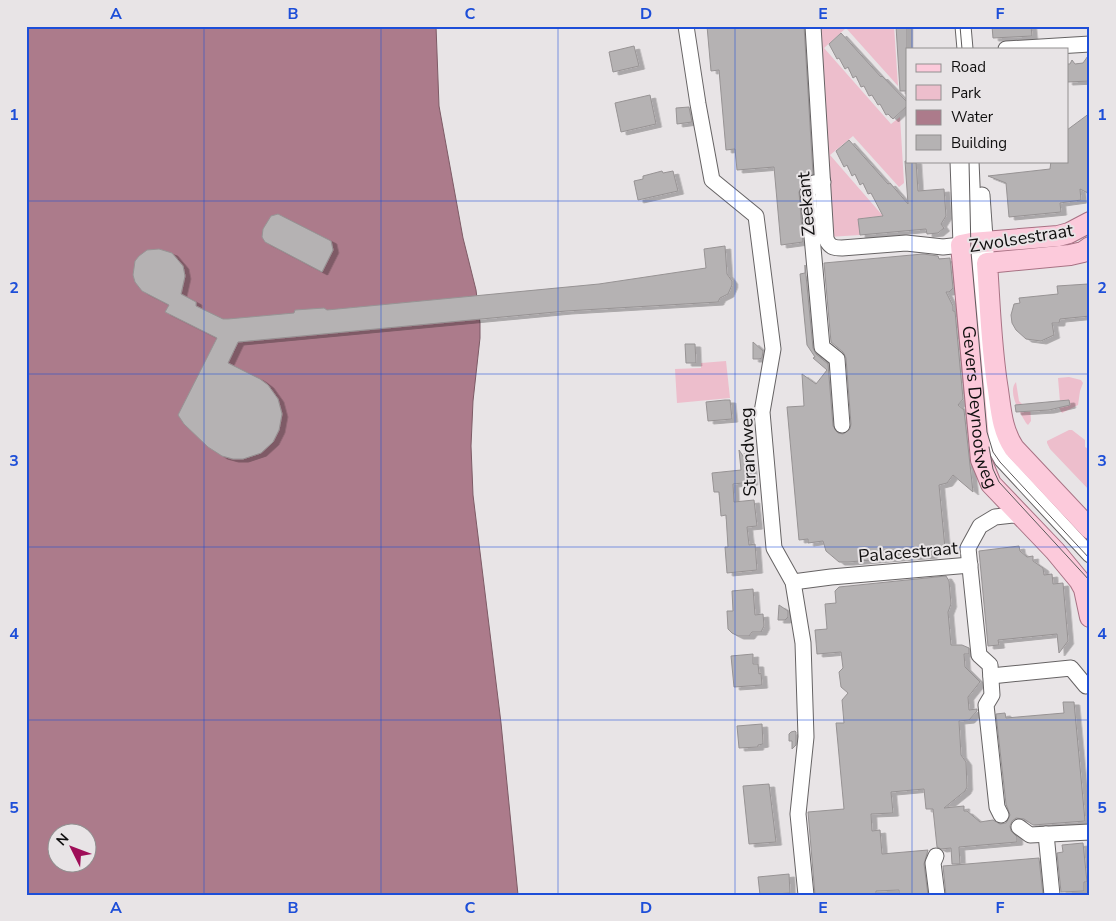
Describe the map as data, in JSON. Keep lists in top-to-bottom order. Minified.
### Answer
{"streets":{"main road":["Zwolsestraat","Gevers Deynootweg"],"street":["Zeekant","Strandweg","Palacestraat"]},"crossings":[["Zeekant","Zwolsestraat"],["Zeekant","Gevers Deynootweg"],["Zwolsestraat","Gevers Deynootweg"],["Gevers Deynootweg","Palacestraat"],["Strandweg","Palacestraat"]],"legend":["Road","Park","Water","Building"],"north":"top left","grid":{"columns":["A","B","C","D","E","F"],"rows":["1","2","3","4","5"]}}
